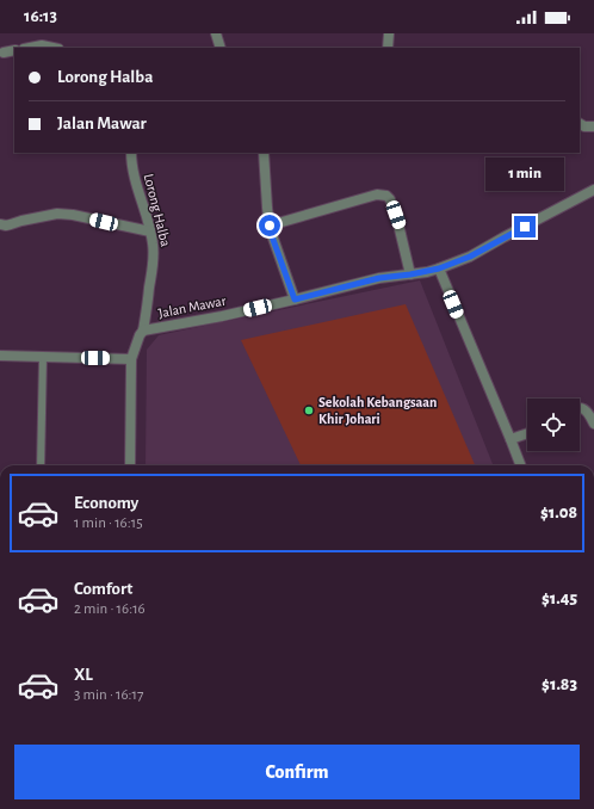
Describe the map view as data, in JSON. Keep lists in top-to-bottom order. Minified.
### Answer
{"streets":{"street":["Lorong Halba","Jalan Mawar"]},"crossings":[["Lorong Halba","Jalan Mawar"]],"places":["Sekolah Kebangsaan Khir Johari"],"page":{"status":"16:13","banner":["Lorong Halba","Jalan Mawar"],"bubble":"1 min","list":[{"name":"Economy","note":"1 min · 16:15","value":"$1.08"},{"name":"Comfort","note":"2 min · 16:16","value":"$1.45"},{"name":"XL","note":"3 min · 16:17","value":"$1.83"}],"buttons":"Confirm"}}
